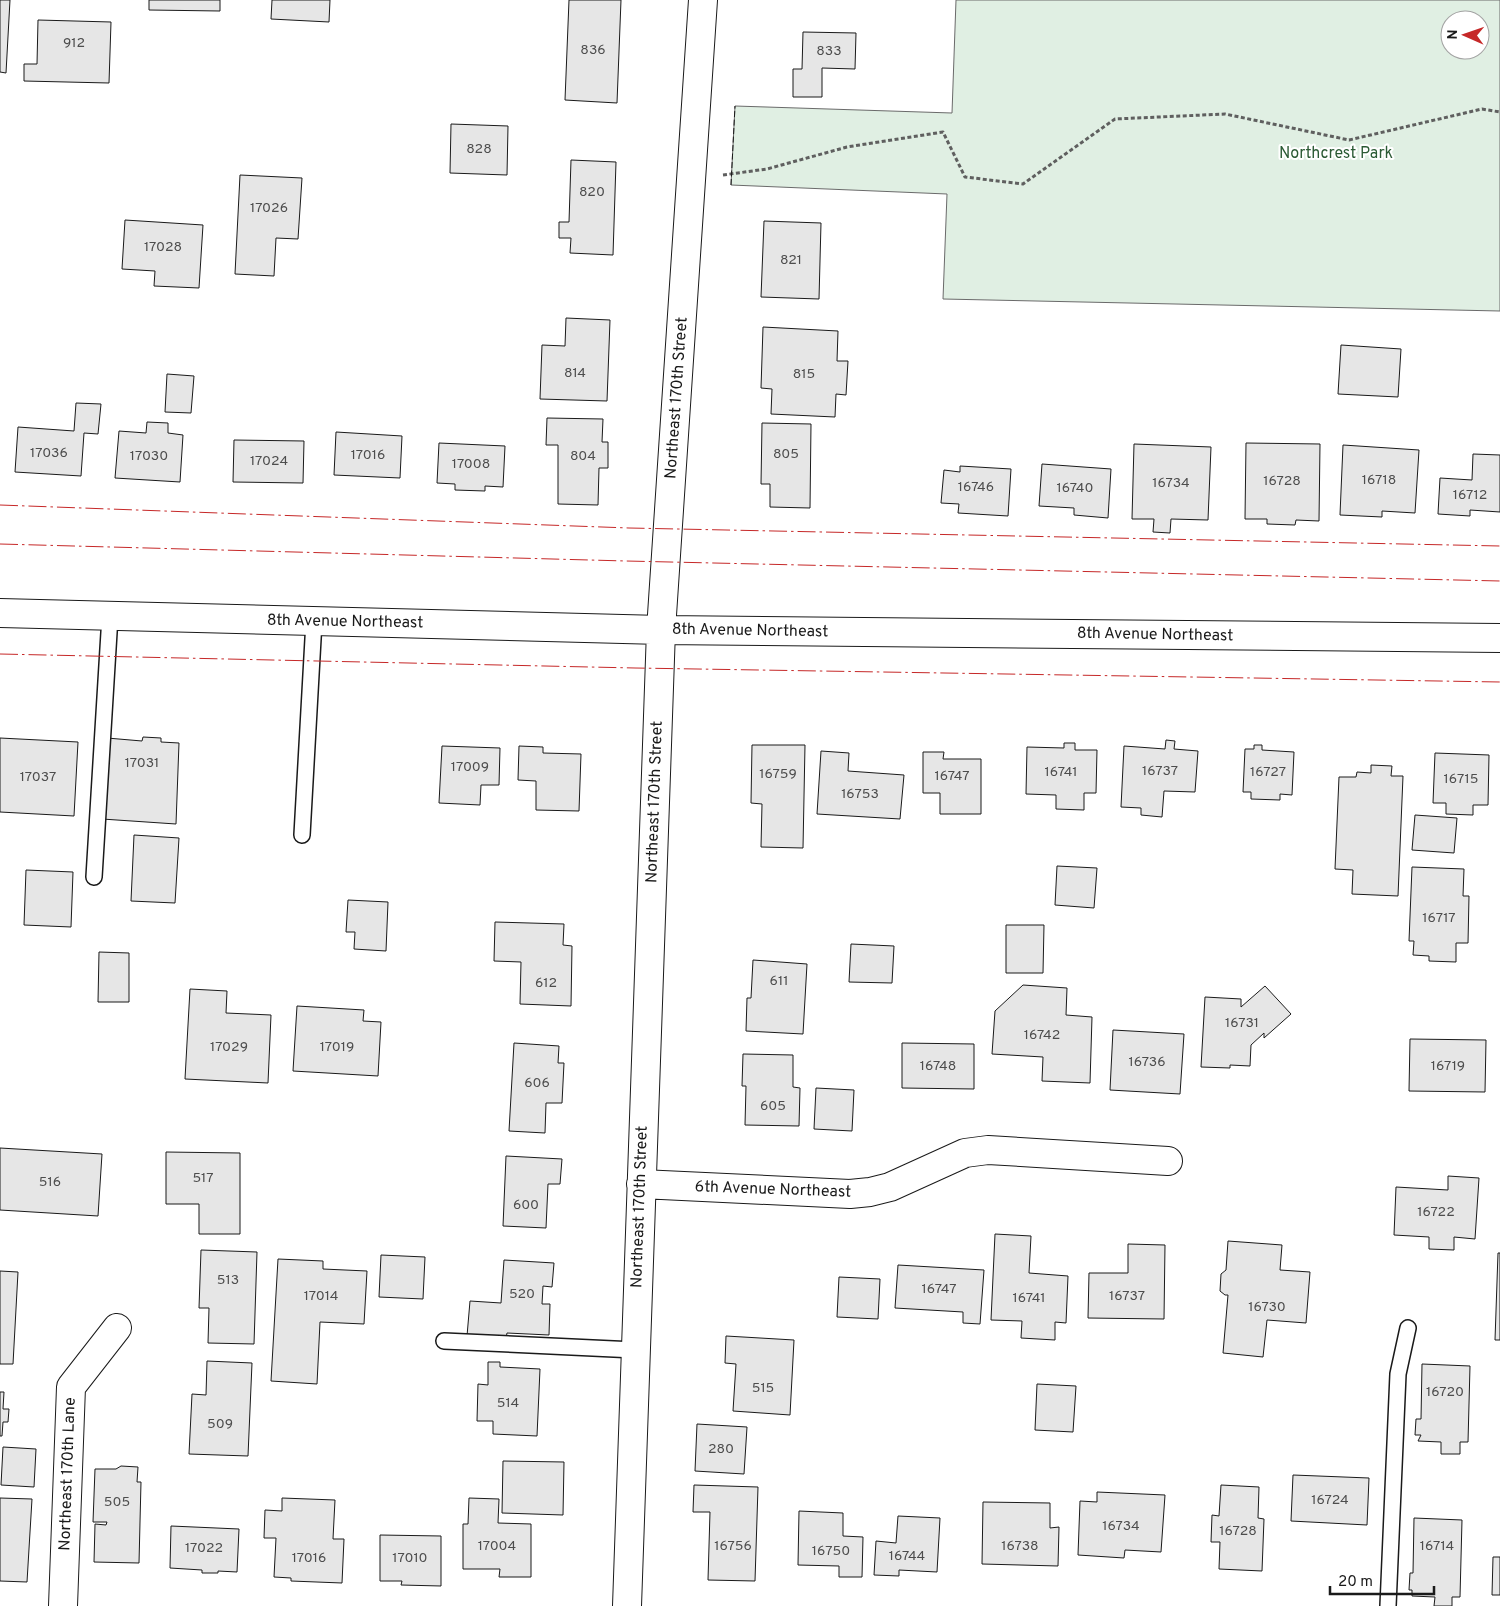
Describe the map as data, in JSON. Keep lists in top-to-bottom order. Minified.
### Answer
{"streets":{"street":["Northeast 170th Street","8th Avenue Northeast","6th Avenue Northeast","Northeast 170th Lane"]},"crossings":[["Northeast 170th Street","8th Avenue Northeast"],["Northeast 170th Street","6th Avenue Northeast"]],"parks":["Northcrest Park"],"house_numbers":["912","836","833","828","820","17026","17028","821","814","815","17036","805","17016","17030","804","17024","17008","16718","16728","16734","16746","16740","16712","17031","17009","16737","16741","16727","16759","16747","17037","16715","16753","16717","611","612","16731","16742","17029","17019","16736","16748","16719","606","605","517","516","600","16722","513","16747","520","17014","16737","16741","16730","515","16720","514","509","280","16724","505","16734","16728","17004","16756","16738","16714","17022","16750","16744","17016","17010"],"scale_bar":"20 m","north":"left"}
